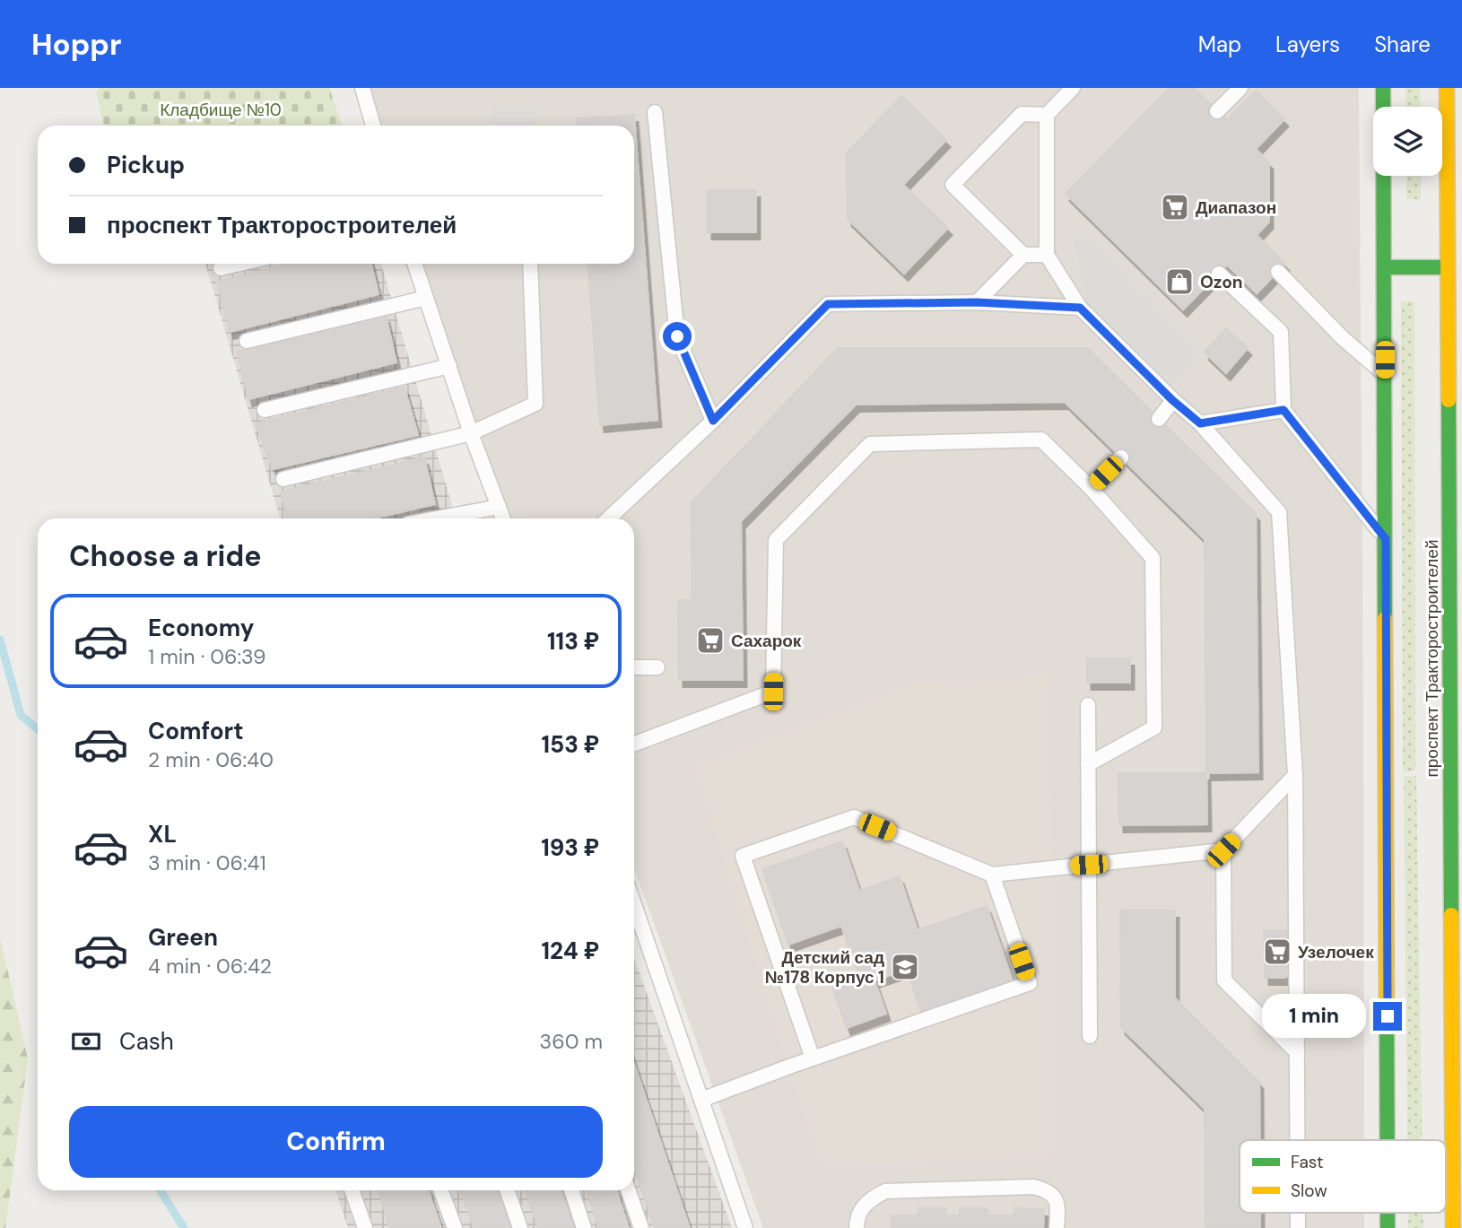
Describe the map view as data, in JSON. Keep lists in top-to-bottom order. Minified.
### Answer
{"streets":{"main road":["проспект Тракторостроителей"]},"parks":["Кладбище №10"],"places":{"supermarket":["Диапазон","Сахарок","Узелочек"],"shop":["Ozon"],"school or university":["Детский сад №178 Корпус 1"]},"legend":["Fast","Slow"],"page":{"header":"Hoppr","nav":["Map","Layers","Share"],"banner":["Pickup","проспект Тракторостроителей"],"heading":"Choose a ride","list":[{"name":"Economy","note":"1 min · 06:39","value":"113 ₽"},{"name":"Comfort","note":"2 min · 06:40","value":"153 ₽"},{"name":"XL","note":"3 min · 06:41","value":"193 ₽"},{"name":"Green","note":"4 min · 06:42","value":"124 ₽"}],"bubble":"1 min","pay":["Cash","360 m"],"buttons":"Confirm"}}
